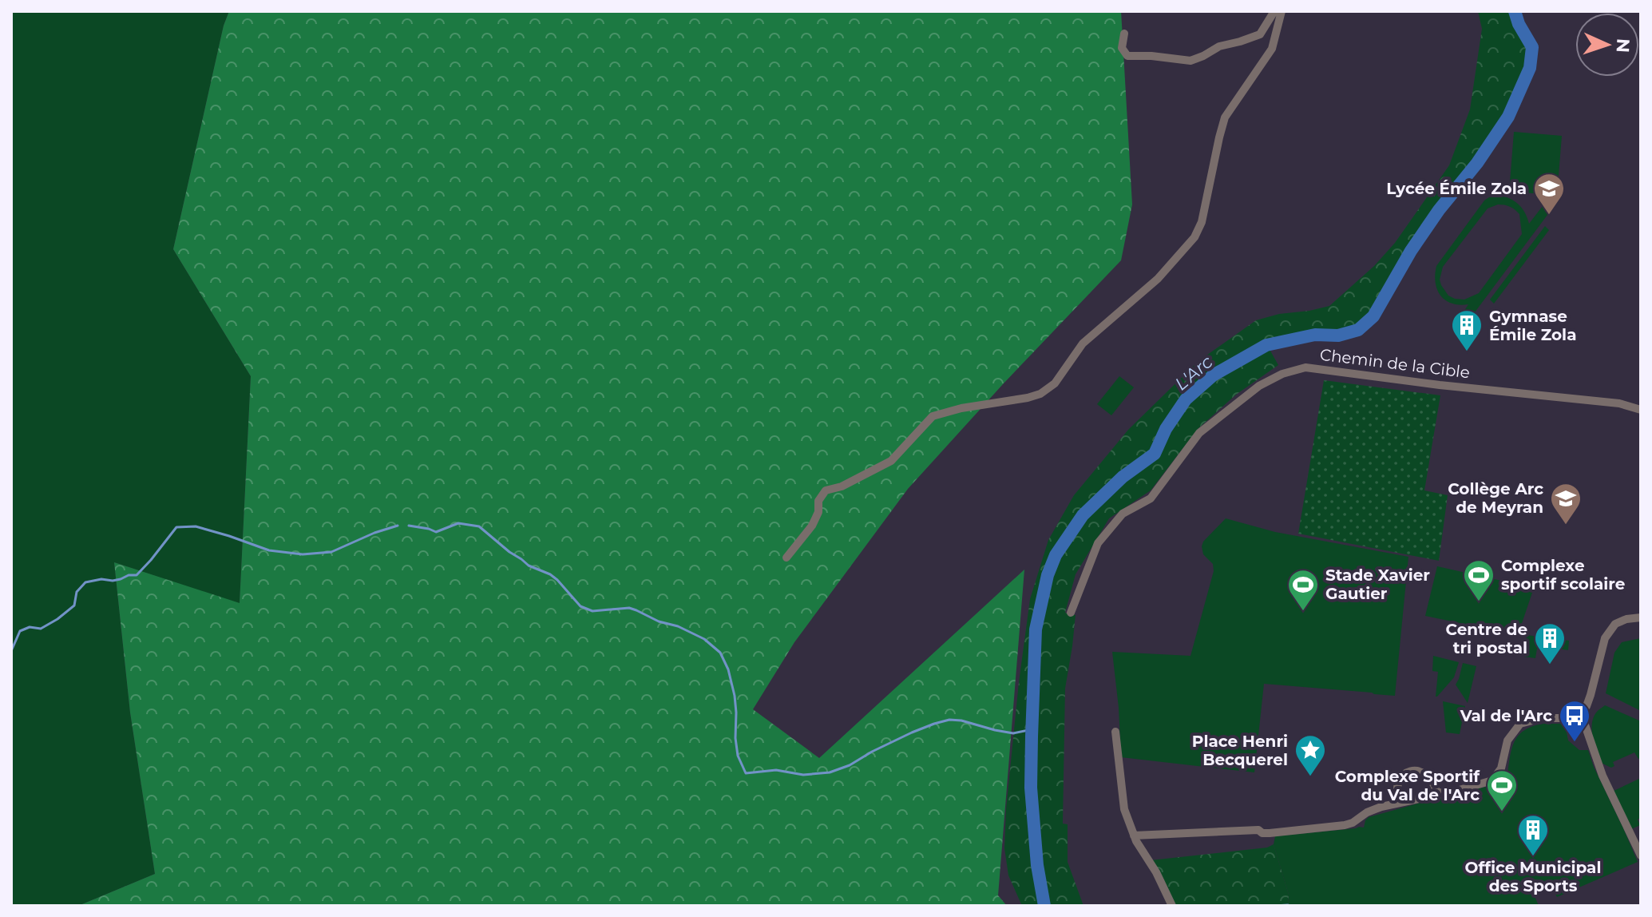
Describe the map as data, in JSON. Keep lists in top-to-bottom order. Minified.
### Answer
{"streets":{"street":["Chemin de la Cible"]},"water":["L'Arc"],"places":{"school or university":["Lycée Émile Zola","Collège Arc de Meyran"],"building":["Gymnase Émile Zola","Centre de tri postal","Office Municipal des Sports"],"sports":["Complexe sportif scolaire","Stade Xavier Gautier","Complexe Sportif du Val de l'Arc"],"bus stop":["Val de l'Arc"],"place":["Place Henri Becquerel"]},"north":"right"}
